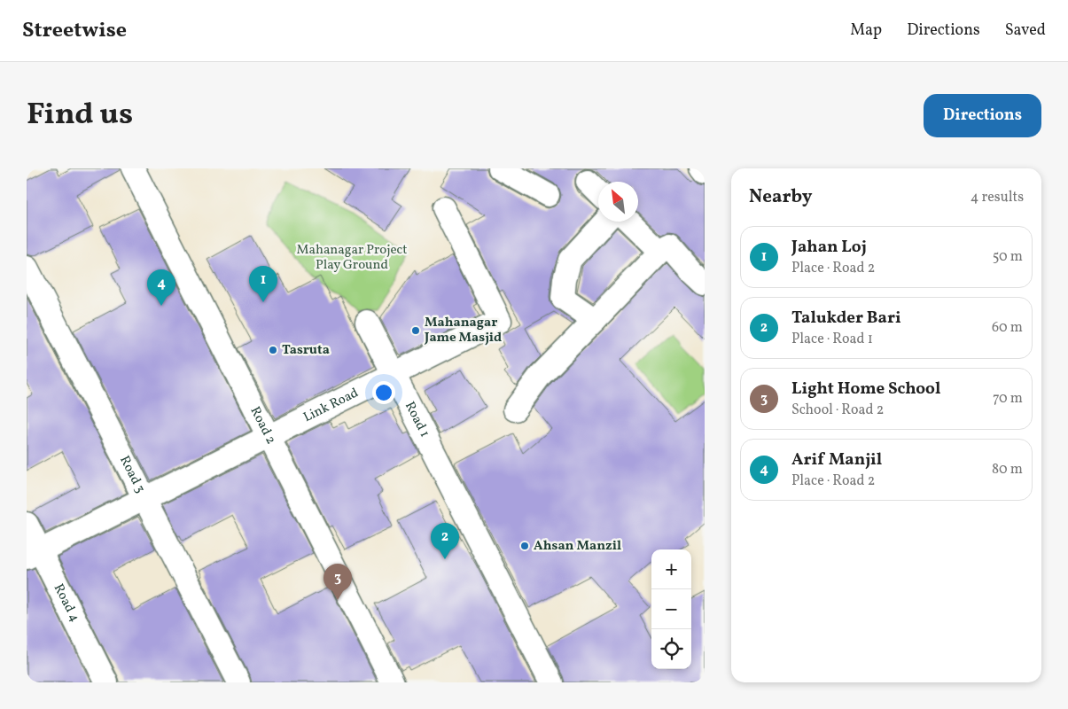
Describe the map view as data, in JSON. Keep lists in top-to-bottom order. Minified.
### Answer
{"streets":{"street":["Link Road","Road 1","Road 2","Road 3","Road 4"]},"crossings":[["Link Road","Road 1"],["Link Road","Road 2"],["Link Road","Road 3"],["Link Road","Road 4"]],"parks":["Mahanagar Project Play Ground"],"places":["Mahanagar Jame Masjid","Tasruta","Ahsan Manzil"],"north":"top left","page":{"header":"Streetwise","nav":["Map","Directions","Saved"],"title":"Find us","buttons":"Directions","heading":["Nearby","4 results"],"list":[{"mark":"1","name":"Jahan Loj","note":"Place · Road 2","value":"50 m"},{"mark":"2","name":"Talukder Bari","note":"Place · Road 1","value":"60 m"},{"mark":"3","name":"Light Home School","note":"School · Road 2","value":"70 m"},{"mark":"4","name":"Arif Manjil","note":"Place · Road 2","value":"80 m"}],"pins":["1","4","2","3"],"map_buttons":["+","−"]}}
